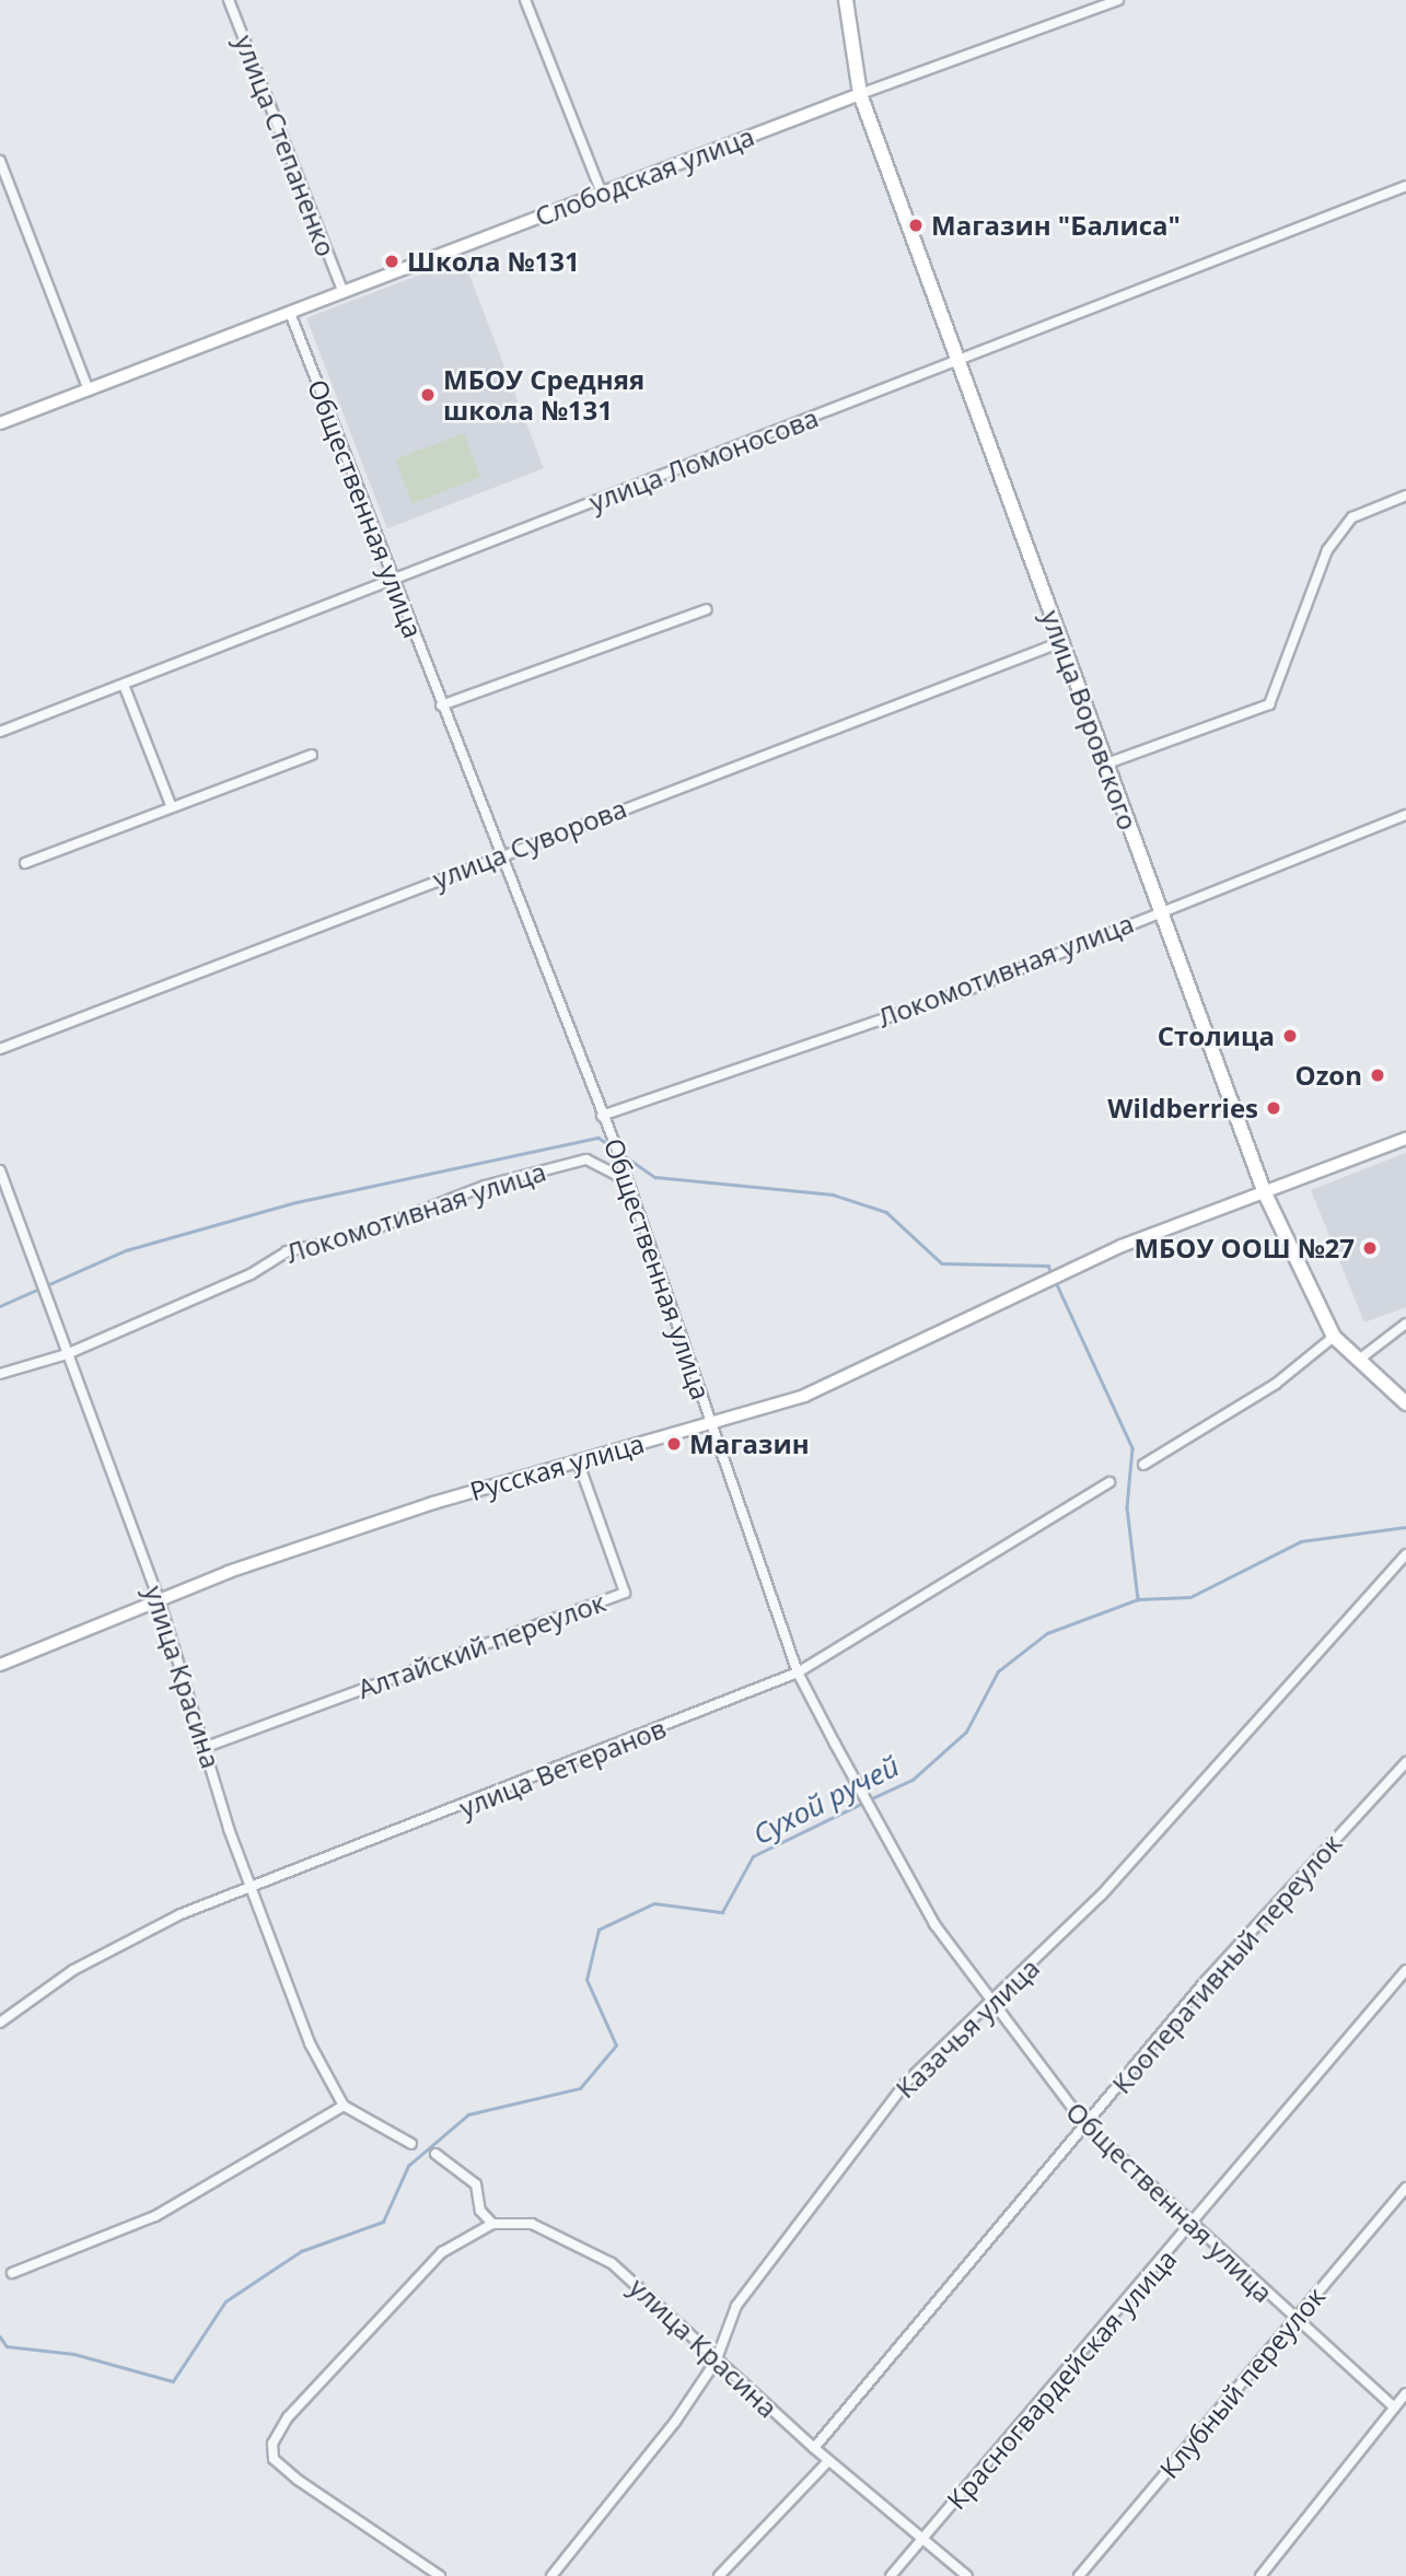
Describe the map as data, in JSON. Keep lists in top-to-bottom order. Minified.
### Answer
{"streets":{"main road":["улица Воровского"],"street":["улица Степаненко","Слободская улица","улица Ломоносова","Общественная улица","улица Суворова","Локомотивная улица","Русская улица","Алтайский переулок","улица Красина","улица Ветеранов","Кооперативный переулок","Казачья улица","Красногвардейская улица","Клубный переулок"]},"crossings":[["улица Степаненко","Слободская улица"],["Слободская улица","Общественная улица"],["Слободская улица","улица Воровского"],["улица Ломоносова","Общественная улица"],["улица Ломоносова","улица Воровского"],["Общественная улица","улица Суворова"],["Общественная улица","Локомотивная улица"],["Общественная улица","Русская улица"],["Общественная улица","улица Ветеранов"],["Общественная улица","Кооперативный переулок"],["Общественная улица","Казачья улица"],["Общественная улица","Красногвардейская улица"],["Общественная улица","Клубный переулок"],["улица Воровского","улица Суворова"],["улица Воровского","Локомотивная улица"],["улица Воровского","Русская улица"],["Локомотивная улица","улица Красина"],["Русская улица","Алтайский переулок"],["Русская улица","улица Красина"],["Алтайский переулок","улица Красина"],["улица Красина","улица Ветеранов"],["улица Красина","Кооперативный переулок"],["улица Красина","Казачья улица"],["улица Красина","Красногвардейская улица"]],"water":["Сухой ручей"],"places":["Магазин \"Балиса\"","Школа №131","МБОУ Средняя школа №131","Столица","Ozon","Wildberries","МБОУ ООШ №27","Магазин"]}
